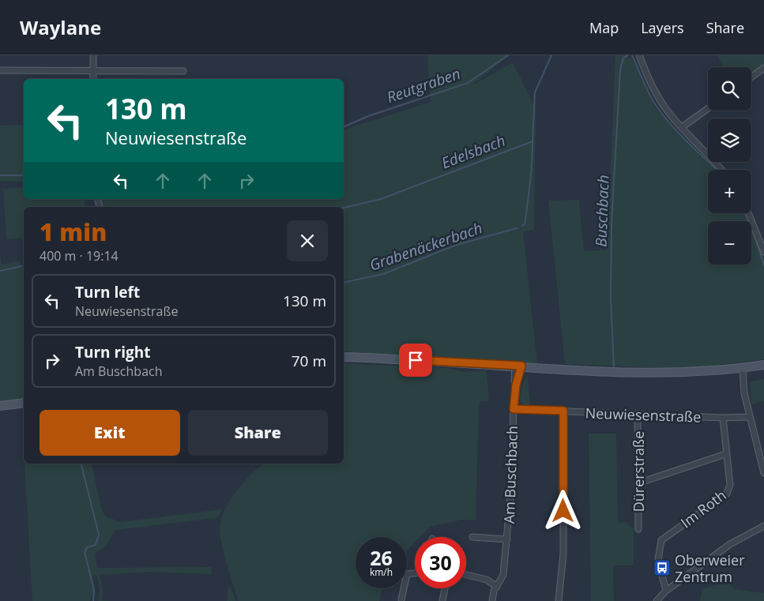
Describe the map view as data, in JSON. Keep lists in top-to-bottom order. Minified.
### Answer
{"streets":{"street":["Neuwiesenstraße","Dürerstraße","Am Buschbach","Im Roth"]},"crossings":[["Neuwiesenstraße","Dürerstraße"],["Neuwiesenstraße","Am Buschbach"],["Neuwiesenstraße","Im Roth"]],"water":["Reutgraben","Edelsbach","Buschbach","Grabenäckerbach"],"places":{"bus stop":["Oberweier Zentrum"]},"page":{"header":"Waylane","nav":["Map","Layers","Share"],"map_buttons":["+","−"],"turn":["130 m","Neuwiesenstraße"],"heading":["1 min","400 m · 19:14"],"list":[{"name":"Turn left","note":"Neuwiesenstraße","value":"130 m"},{"name":"Turn right","note":"Am Buschbach","value":"70 m"}],"buttons":["Exit","Share"],"speed":"26 km/h","limit":"30"}}
